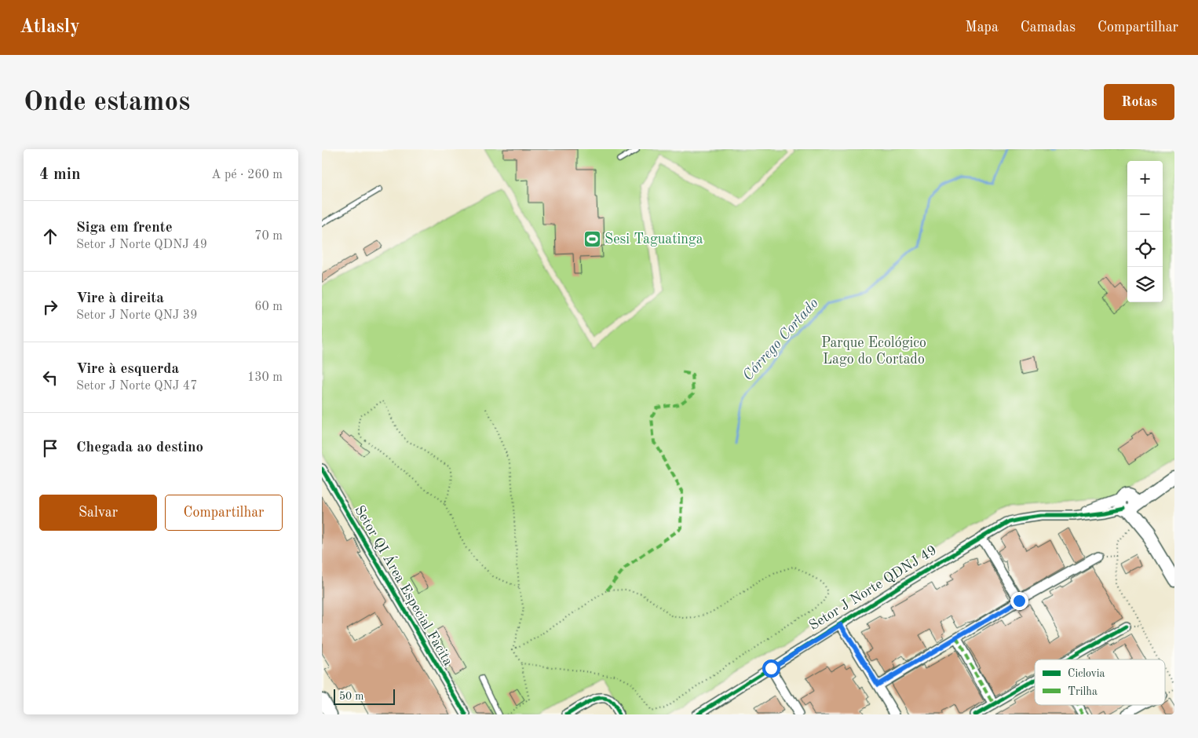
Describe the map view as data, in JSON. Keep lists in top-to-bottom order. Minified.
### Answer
{"streets":{"street":["Setor QI Área Especial Facita","Setor J Norte QDNJ 49"]},"water":["Córrego Cortado"],"parks":["Parque Ecológico Lago do Cortado"],"places":{"sports":["Sesi Taguatinga"]},"legend":["Ciclovia","Trilha"],"scale_bar":"50 m","page":{"header":"Atlasly","nav":["Mapa","Camadas","Compartilhar"],"buttons":["Rotas",["Salvar","Compartilhar"]],"title":"Onde estamos","heading":["4 min","A pé · 260 m"],"map_buttons":["+","−"],"list":[["Siga em frente","Setor J Norte QDNJ 49","70 m"],["Vire à direita","Setor J Norte QNJ 39","60 m"],["Vire à esquerda","Setor J Norte QNJ 47","130 m"],"Chegada ao destino"],"scale":"50 m"}}
